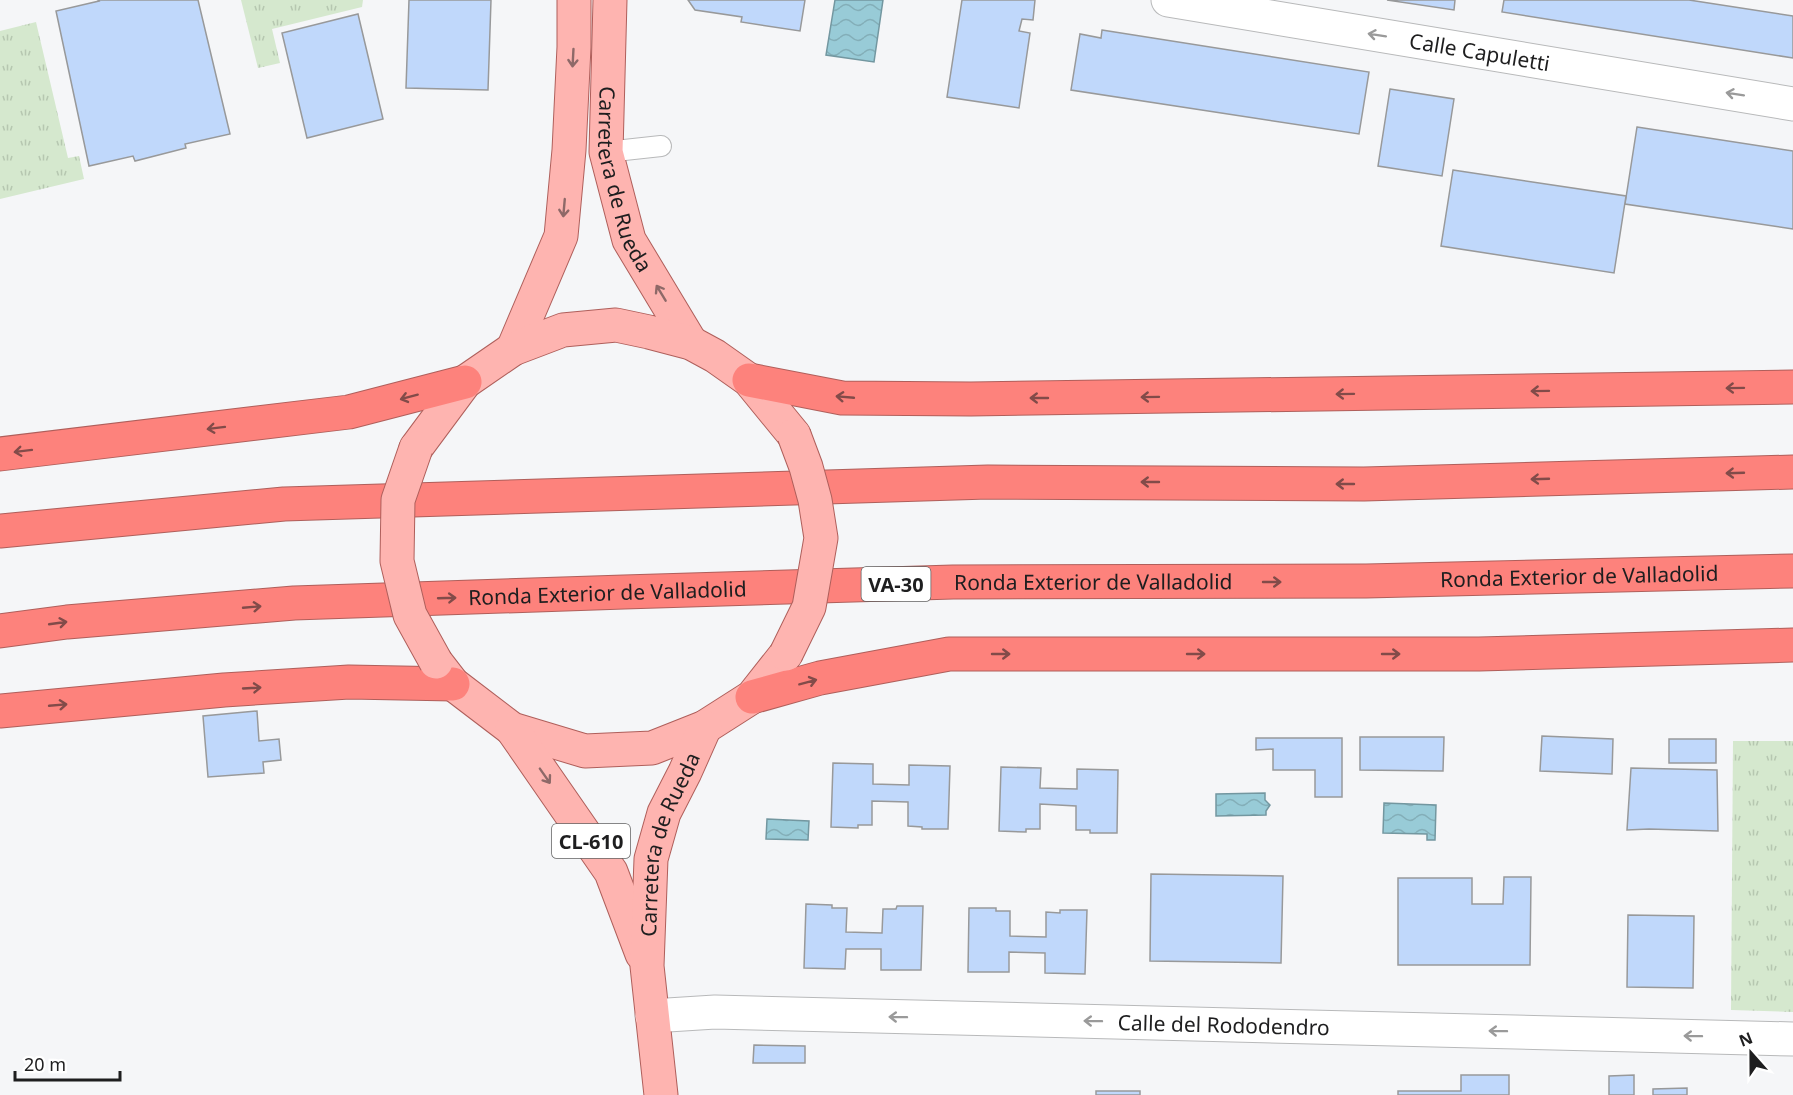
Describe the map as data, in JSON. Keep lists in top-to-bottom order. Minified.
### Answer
{"streets":{"highway":["Ronda Exterior de Valladolid","VA-30"],"main road":["Carretera de Rueda","CL-610"],"street":["Calle Capuletti","Calle del Rododendro"]},"crossings":[["Carretera de Rueda","Calle del Rododendro"]],"one_way":["Calle Capuletti","Calle del Rododendro"],"scale_bar":"20 m","north":"top"}
